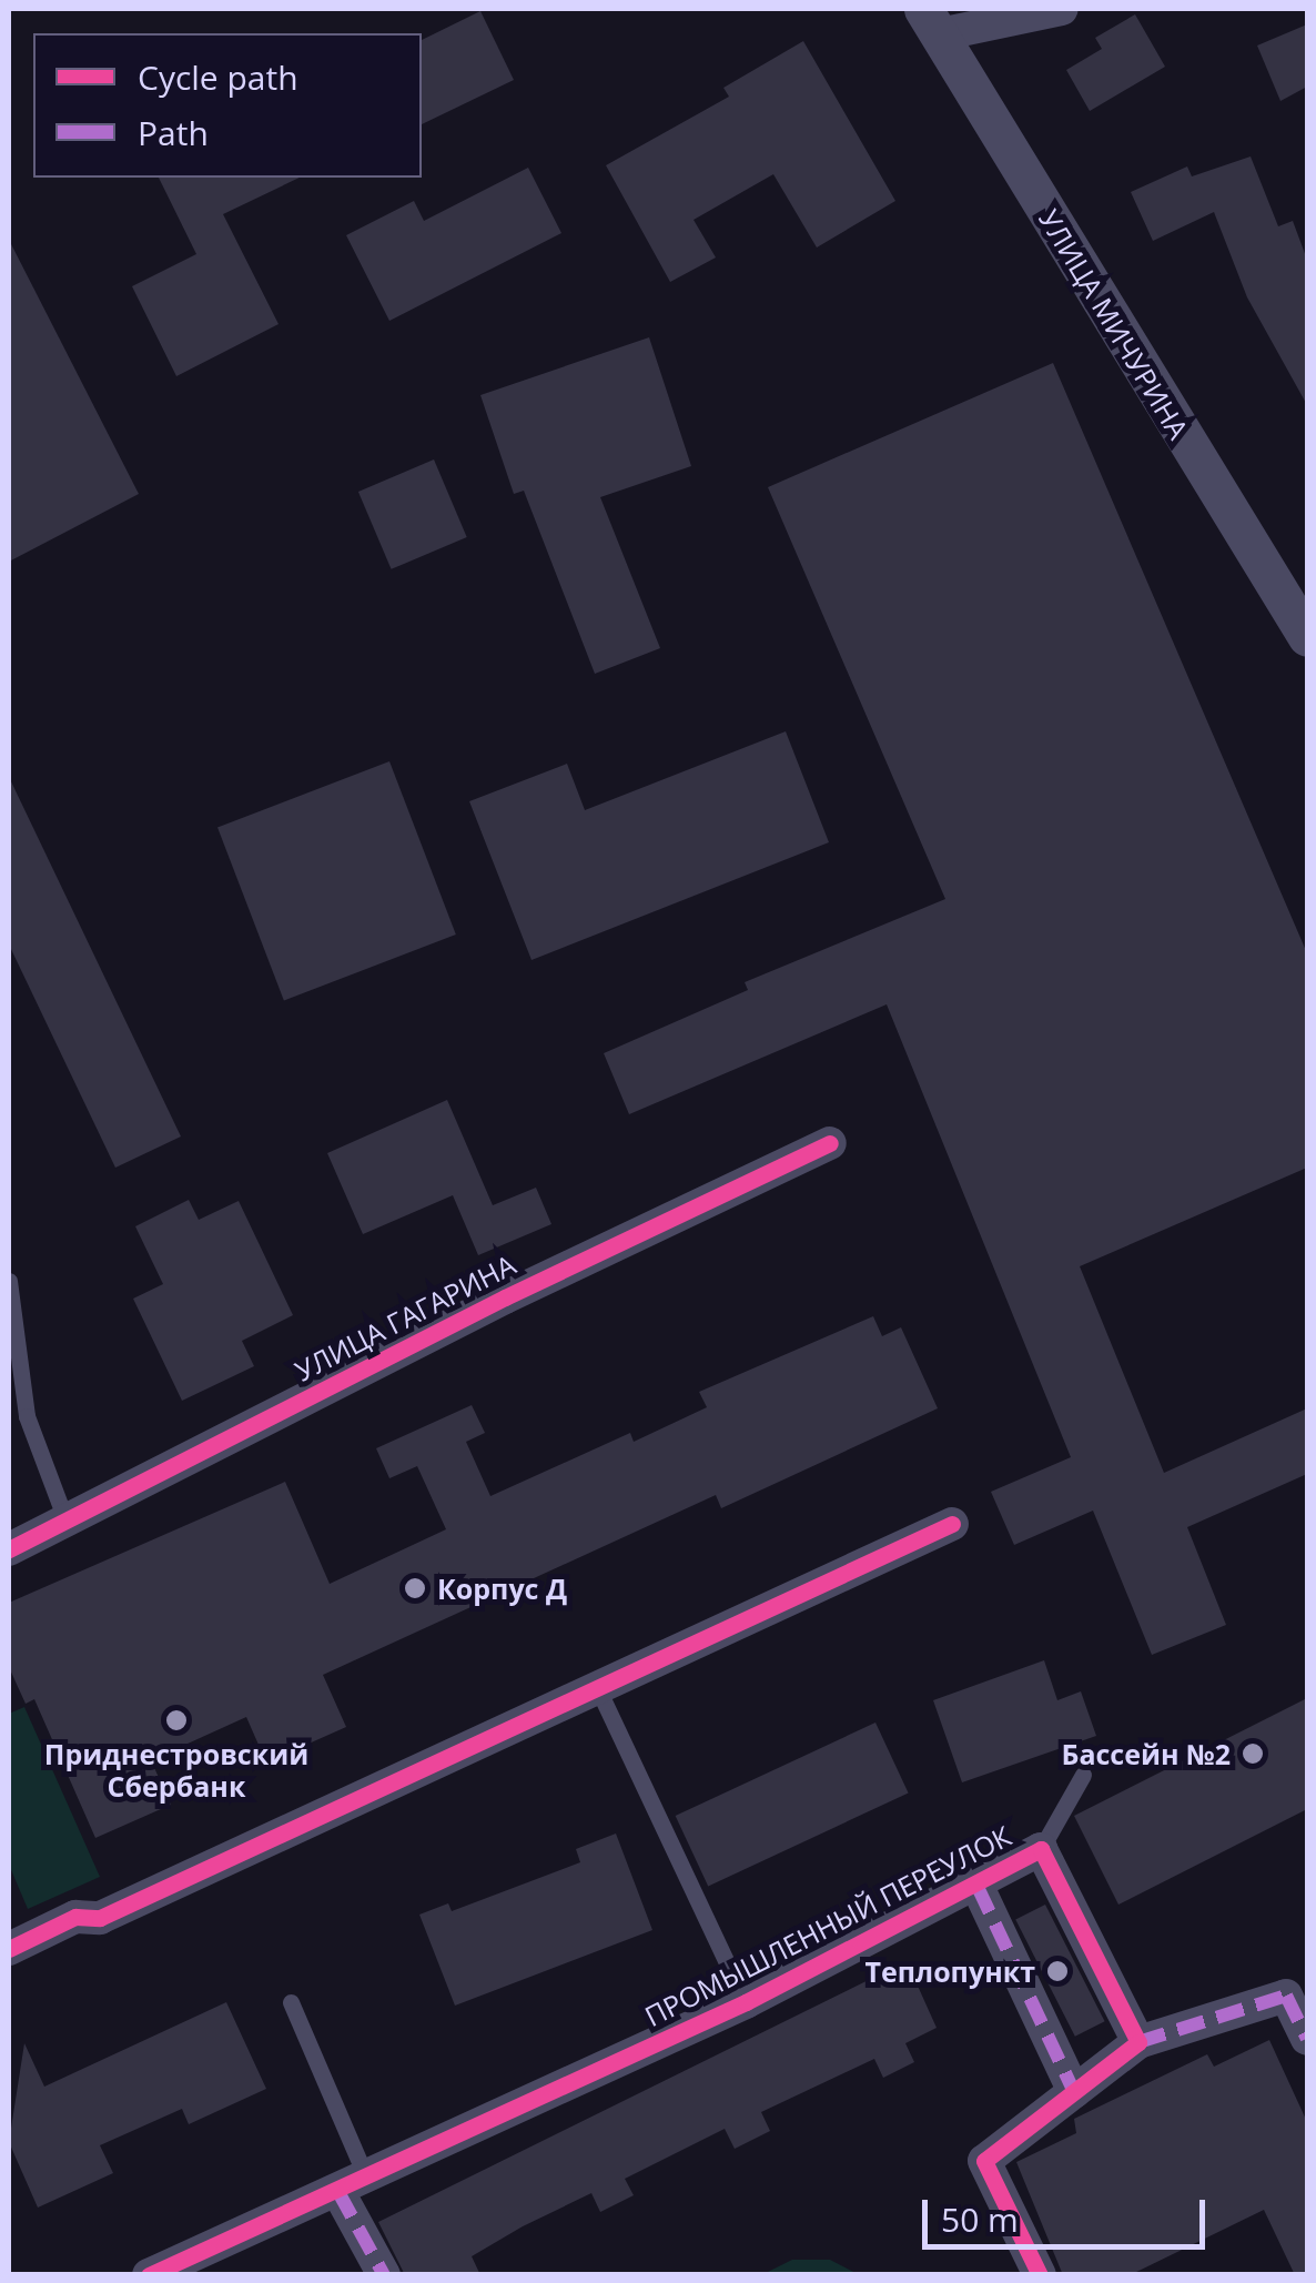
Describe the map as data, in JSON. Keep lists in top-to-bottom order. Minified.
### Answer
{"streets":{"street":["УЛИЦА МИЧУРИНА","УЛИЦА ГАГАРИНА","ПРОМЫШЛЕННЫЙ ПЕРЕУЛОК"]},"places":["Корпус Д","Приднестровский Сбербанк","Бассейн №2","Теплопункт"],"legend":["Cycle path","Path"],"scale_bar":"50 m"}
